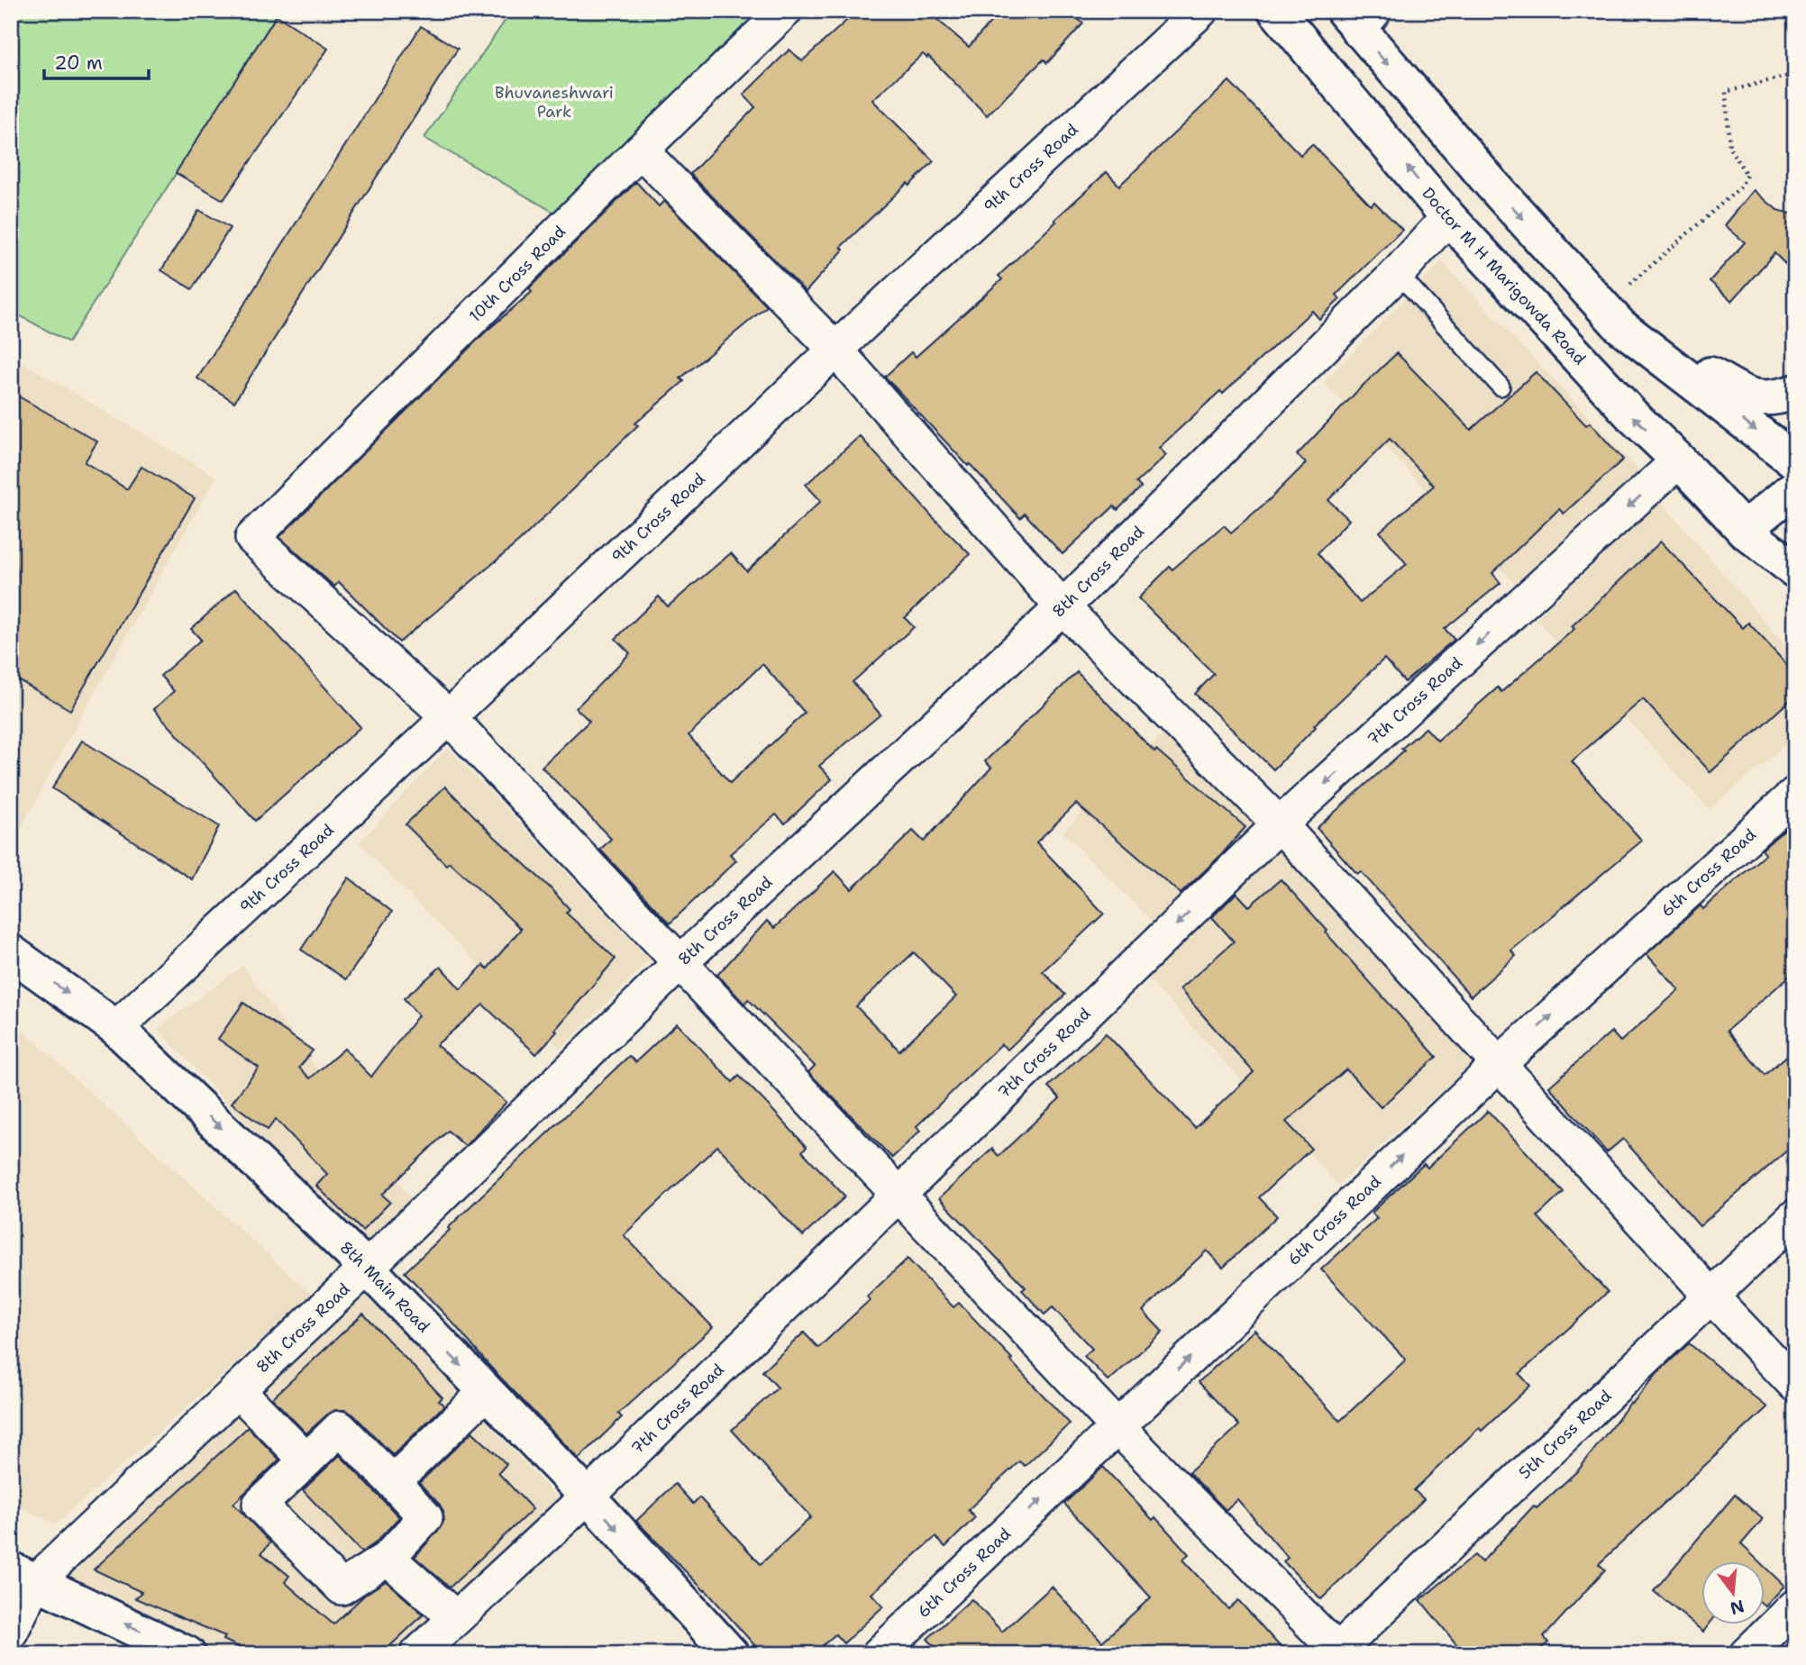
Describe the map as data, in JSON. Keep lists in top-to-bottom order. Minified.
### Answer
{"streets":{"main road":["Doctor M H Marigowda Road","8th Main Road"],"street":["9th Cross Road","10th Cross Road","8th Cross Road","7th Cross Road","6th Cross Road","5th Cross Road"]},"crossings":[["9th Cross Road","10th Cross Road"],["9th Cross Road","8th Main Road"],["Doctor M H Marigowda Road","8th Cross Road"],["Doctor M H Marigowda Road","7th Cross Road"],["8th Cross Road","8th Main Road"],["7th Cross Road","8th Main Road"]],"one_way":["7th Cross Road","6th Cross Road","8th Main Road"],"parks":["Bhuvaneshwari Park"],"scale_bar":"20 m","north":"bottom"}
